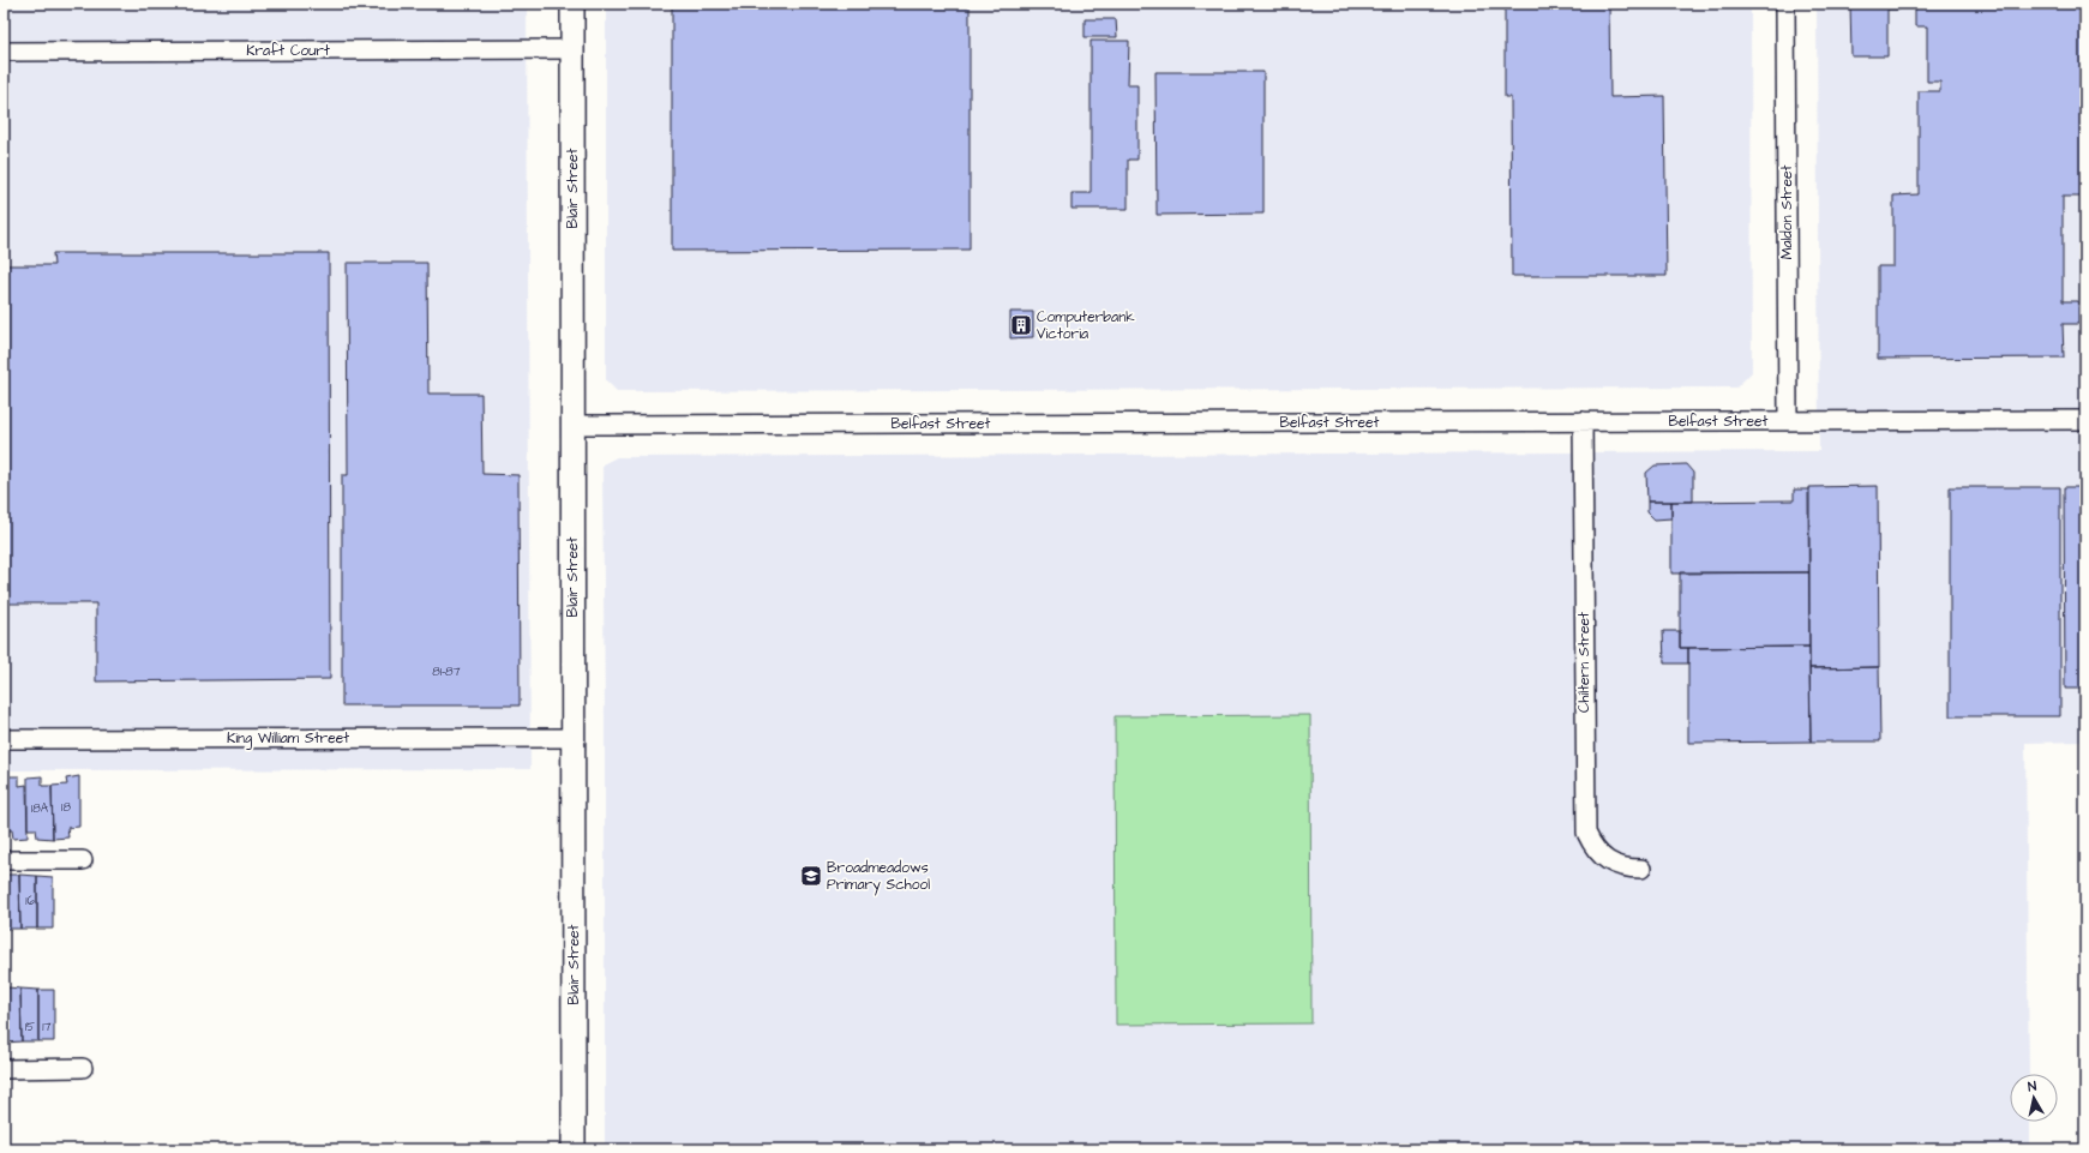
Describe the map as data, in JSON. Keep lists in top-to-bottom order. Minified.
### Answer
{"streets":{"street":["Kraft Court","Blair Street","Maldon Street","Belfast Street","Chiltern Street","King William Street"]},"crossings":[["Kraft Court","Blair Street"],["Blair Street","Belfast Street"],["Blair Street","King William Street"],["Maldon Street","Belfast Street"],["Belfast Street","Chiltern Street"]],"places":{"building":["Computerbank Victoria"],"school or university":["Broadmeadows Primary School"]},"house_numbers":["81-87","18","18A","16","15","17"],"north":"top"}
